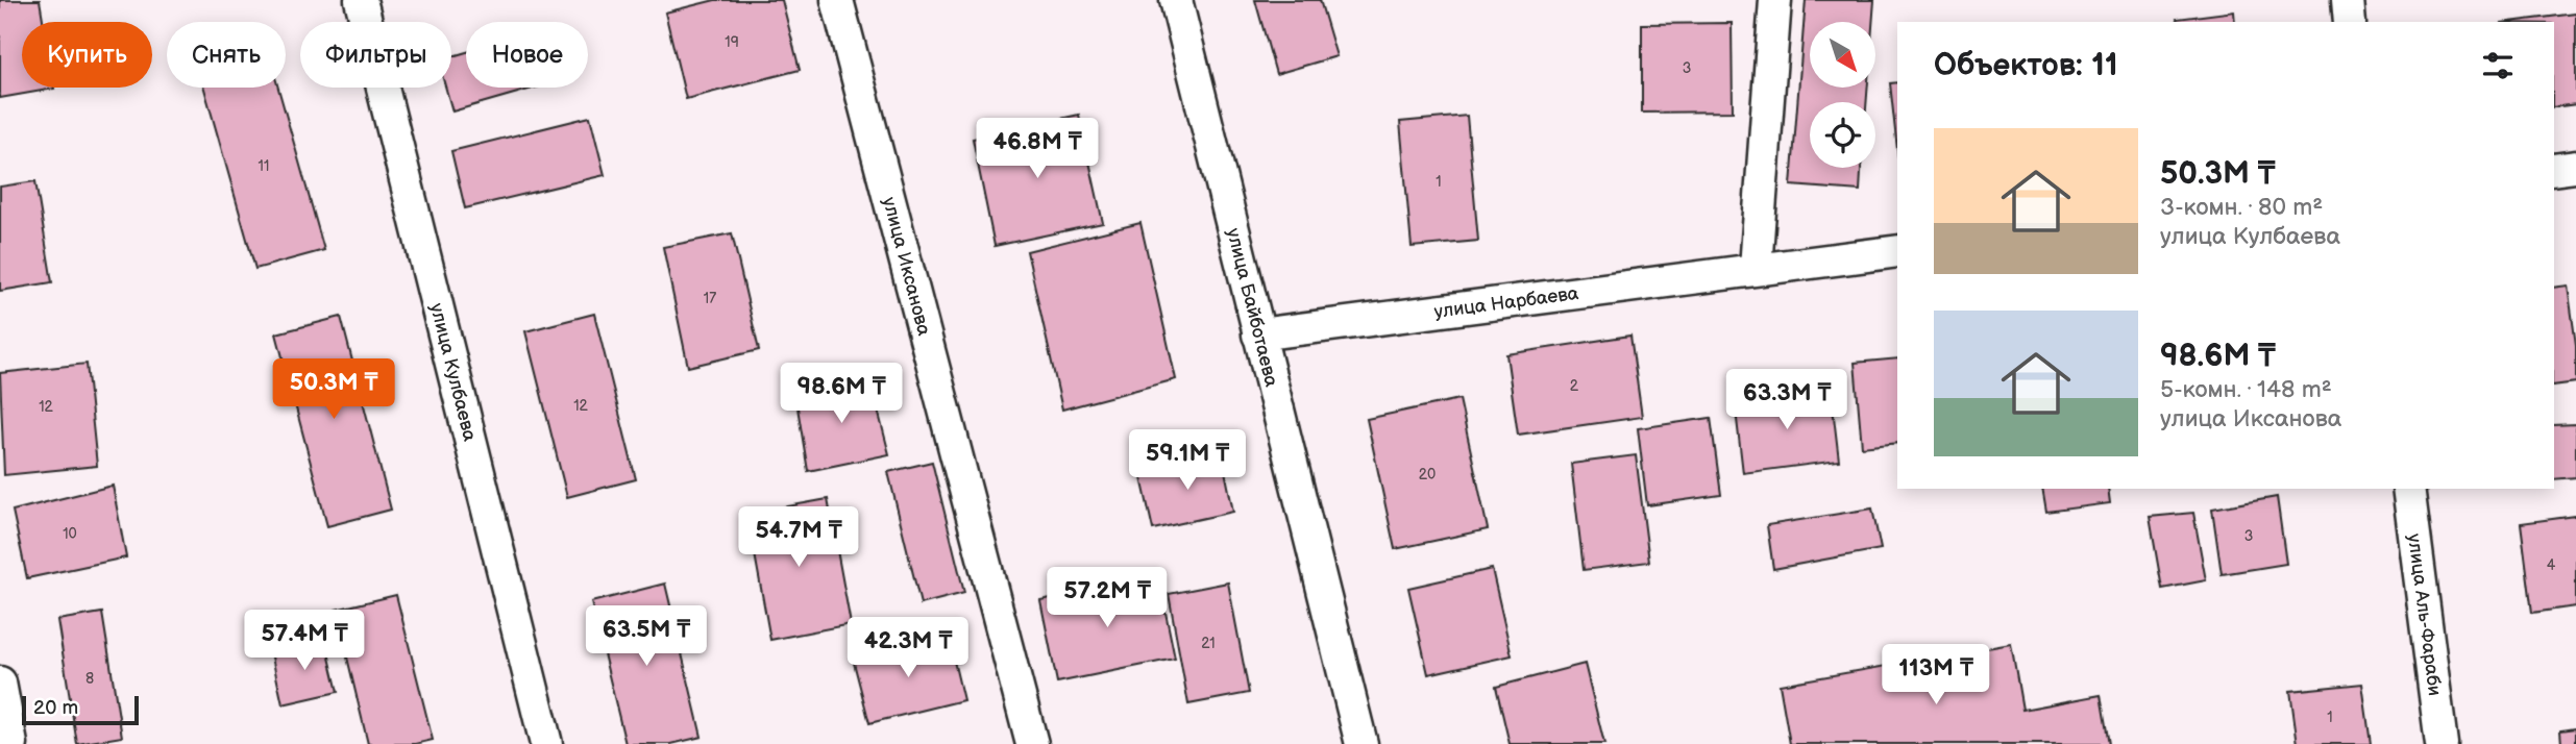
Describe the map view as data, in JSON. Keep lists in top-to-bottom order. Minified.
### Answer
{"streets":{"street":["улица Иксанова","улица Нарбаева","улица Байботаева","улица Кулбаева","улица Аль-Фараби"]},"crossings":[["улица Нарбаева","улица Байботаева"]],"house_numbers":["19","3","11","1","17","2","12","12","20","10","3","4","21","8","1"],"scale_bar":"20 m","north":"bottom right","page":{"chip":["Купить","Снять","Фильтры","Новое"],"heading":"Объектов: 11","list":[{"name":"50.3M ₸","note":"3-комн. · 80 m² · улица Кулбаева"},{"name":"98.6M ₸","note":"5-комн. · 148 m² · улица Иксанова"}],"price":["46.8M ₸","50.3M ₸","98.6M ₸","63.3M ₸","59.1M ₸","54.7M ₸","57.2M ₸","63.5M ₸","57.4M ₸","42.3M ₸","113M ₸"],"scale":"20 m"}}
